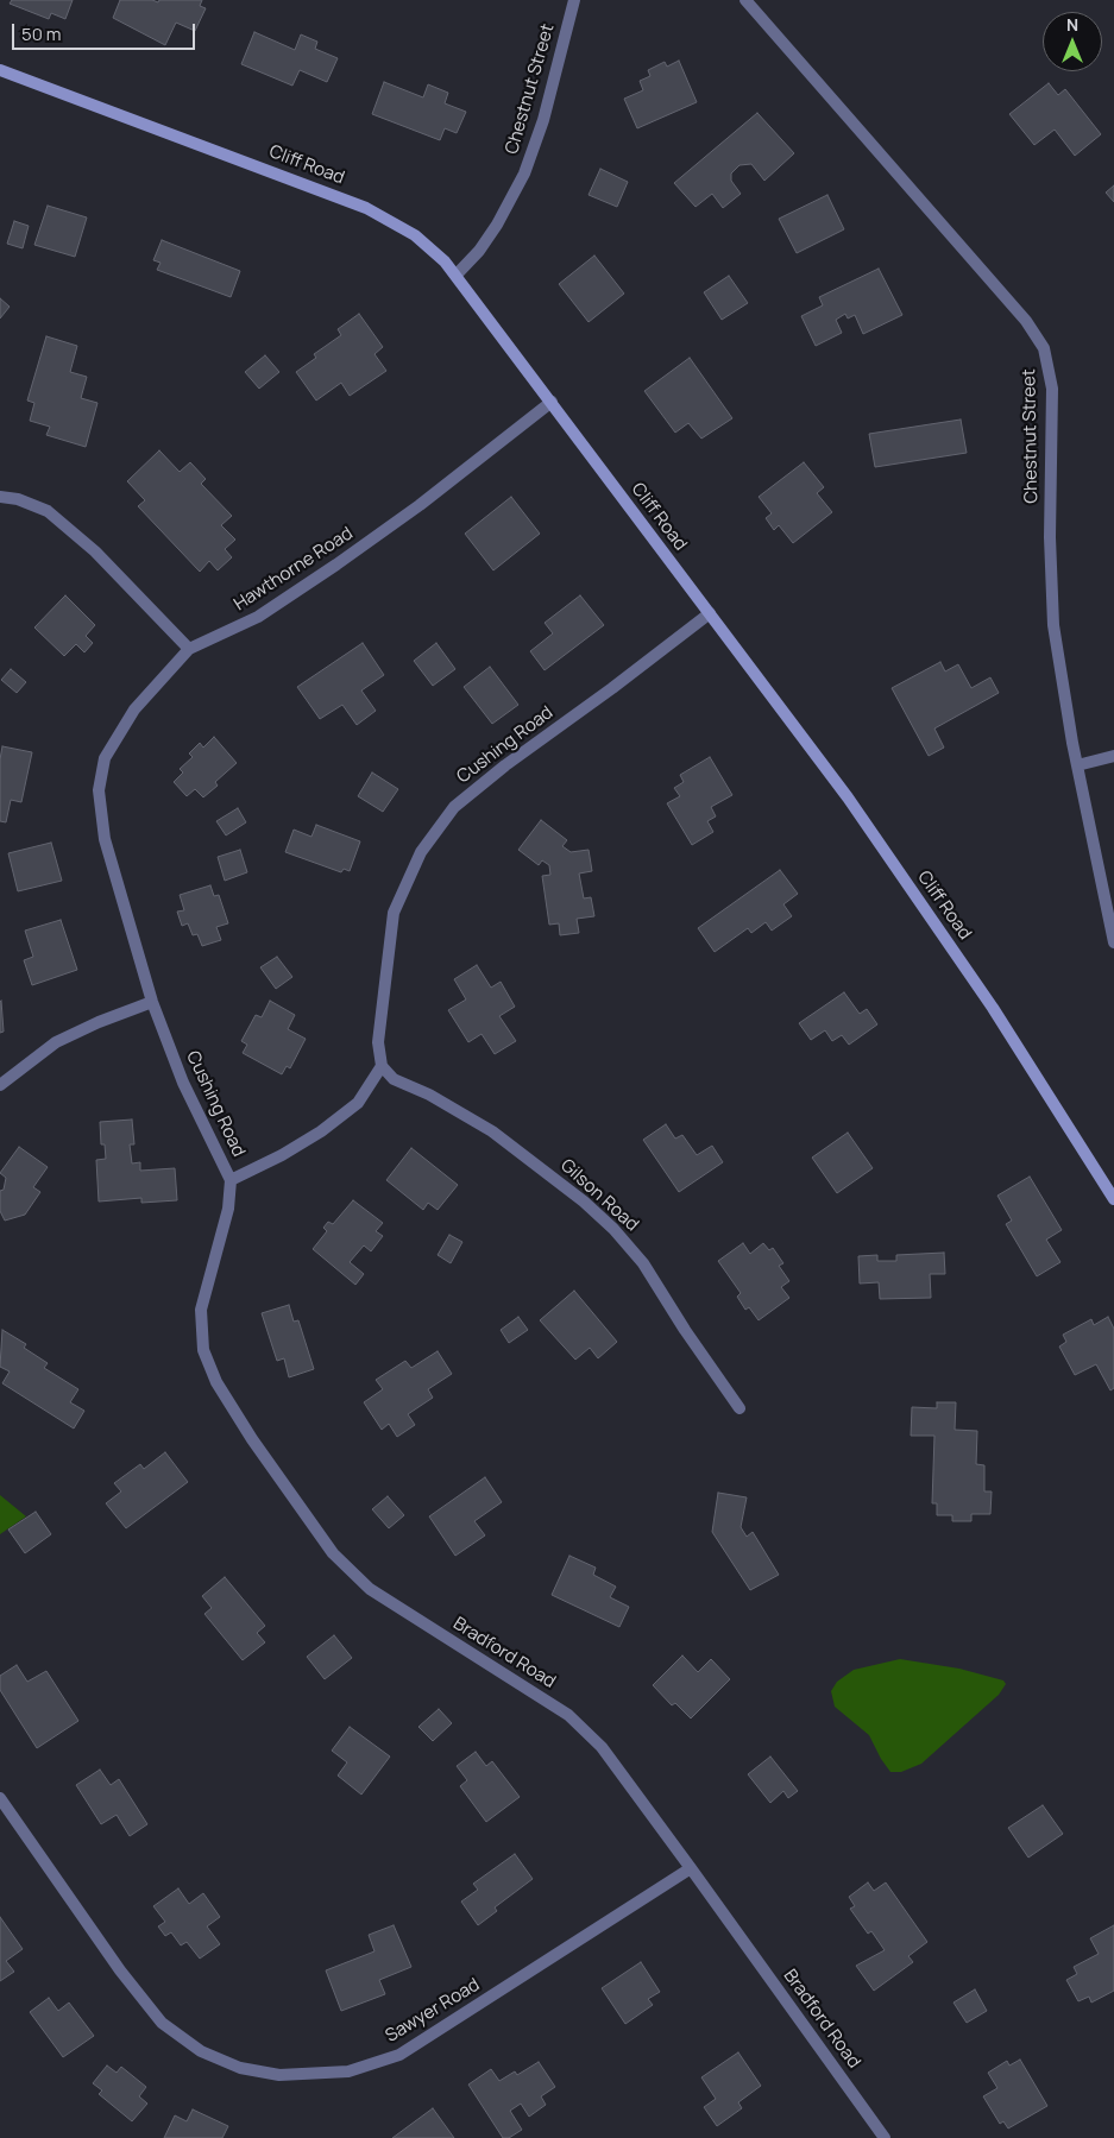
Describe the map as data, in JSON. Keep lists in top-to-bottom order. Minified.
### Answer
{"streets":{"street":["Chestnut Street","Cliff Road","Hawthorne Road","Cushing Road","Gilson Road","Bradford Road","Sawyer Road"]},"crossings":[["Chestnut Street","Cliff Road"],["Cliff Road","Hawthorne Road"],["Cliff Road","Cushing Road"],["Hawthorne Road","Cushing Road"],["Cushing Road","Gilson Road"],["Cushing Road","Bradford Road"],["Bradford Road","Sawyer Road"]],"scale_bar":"50 m","north":"top"}
